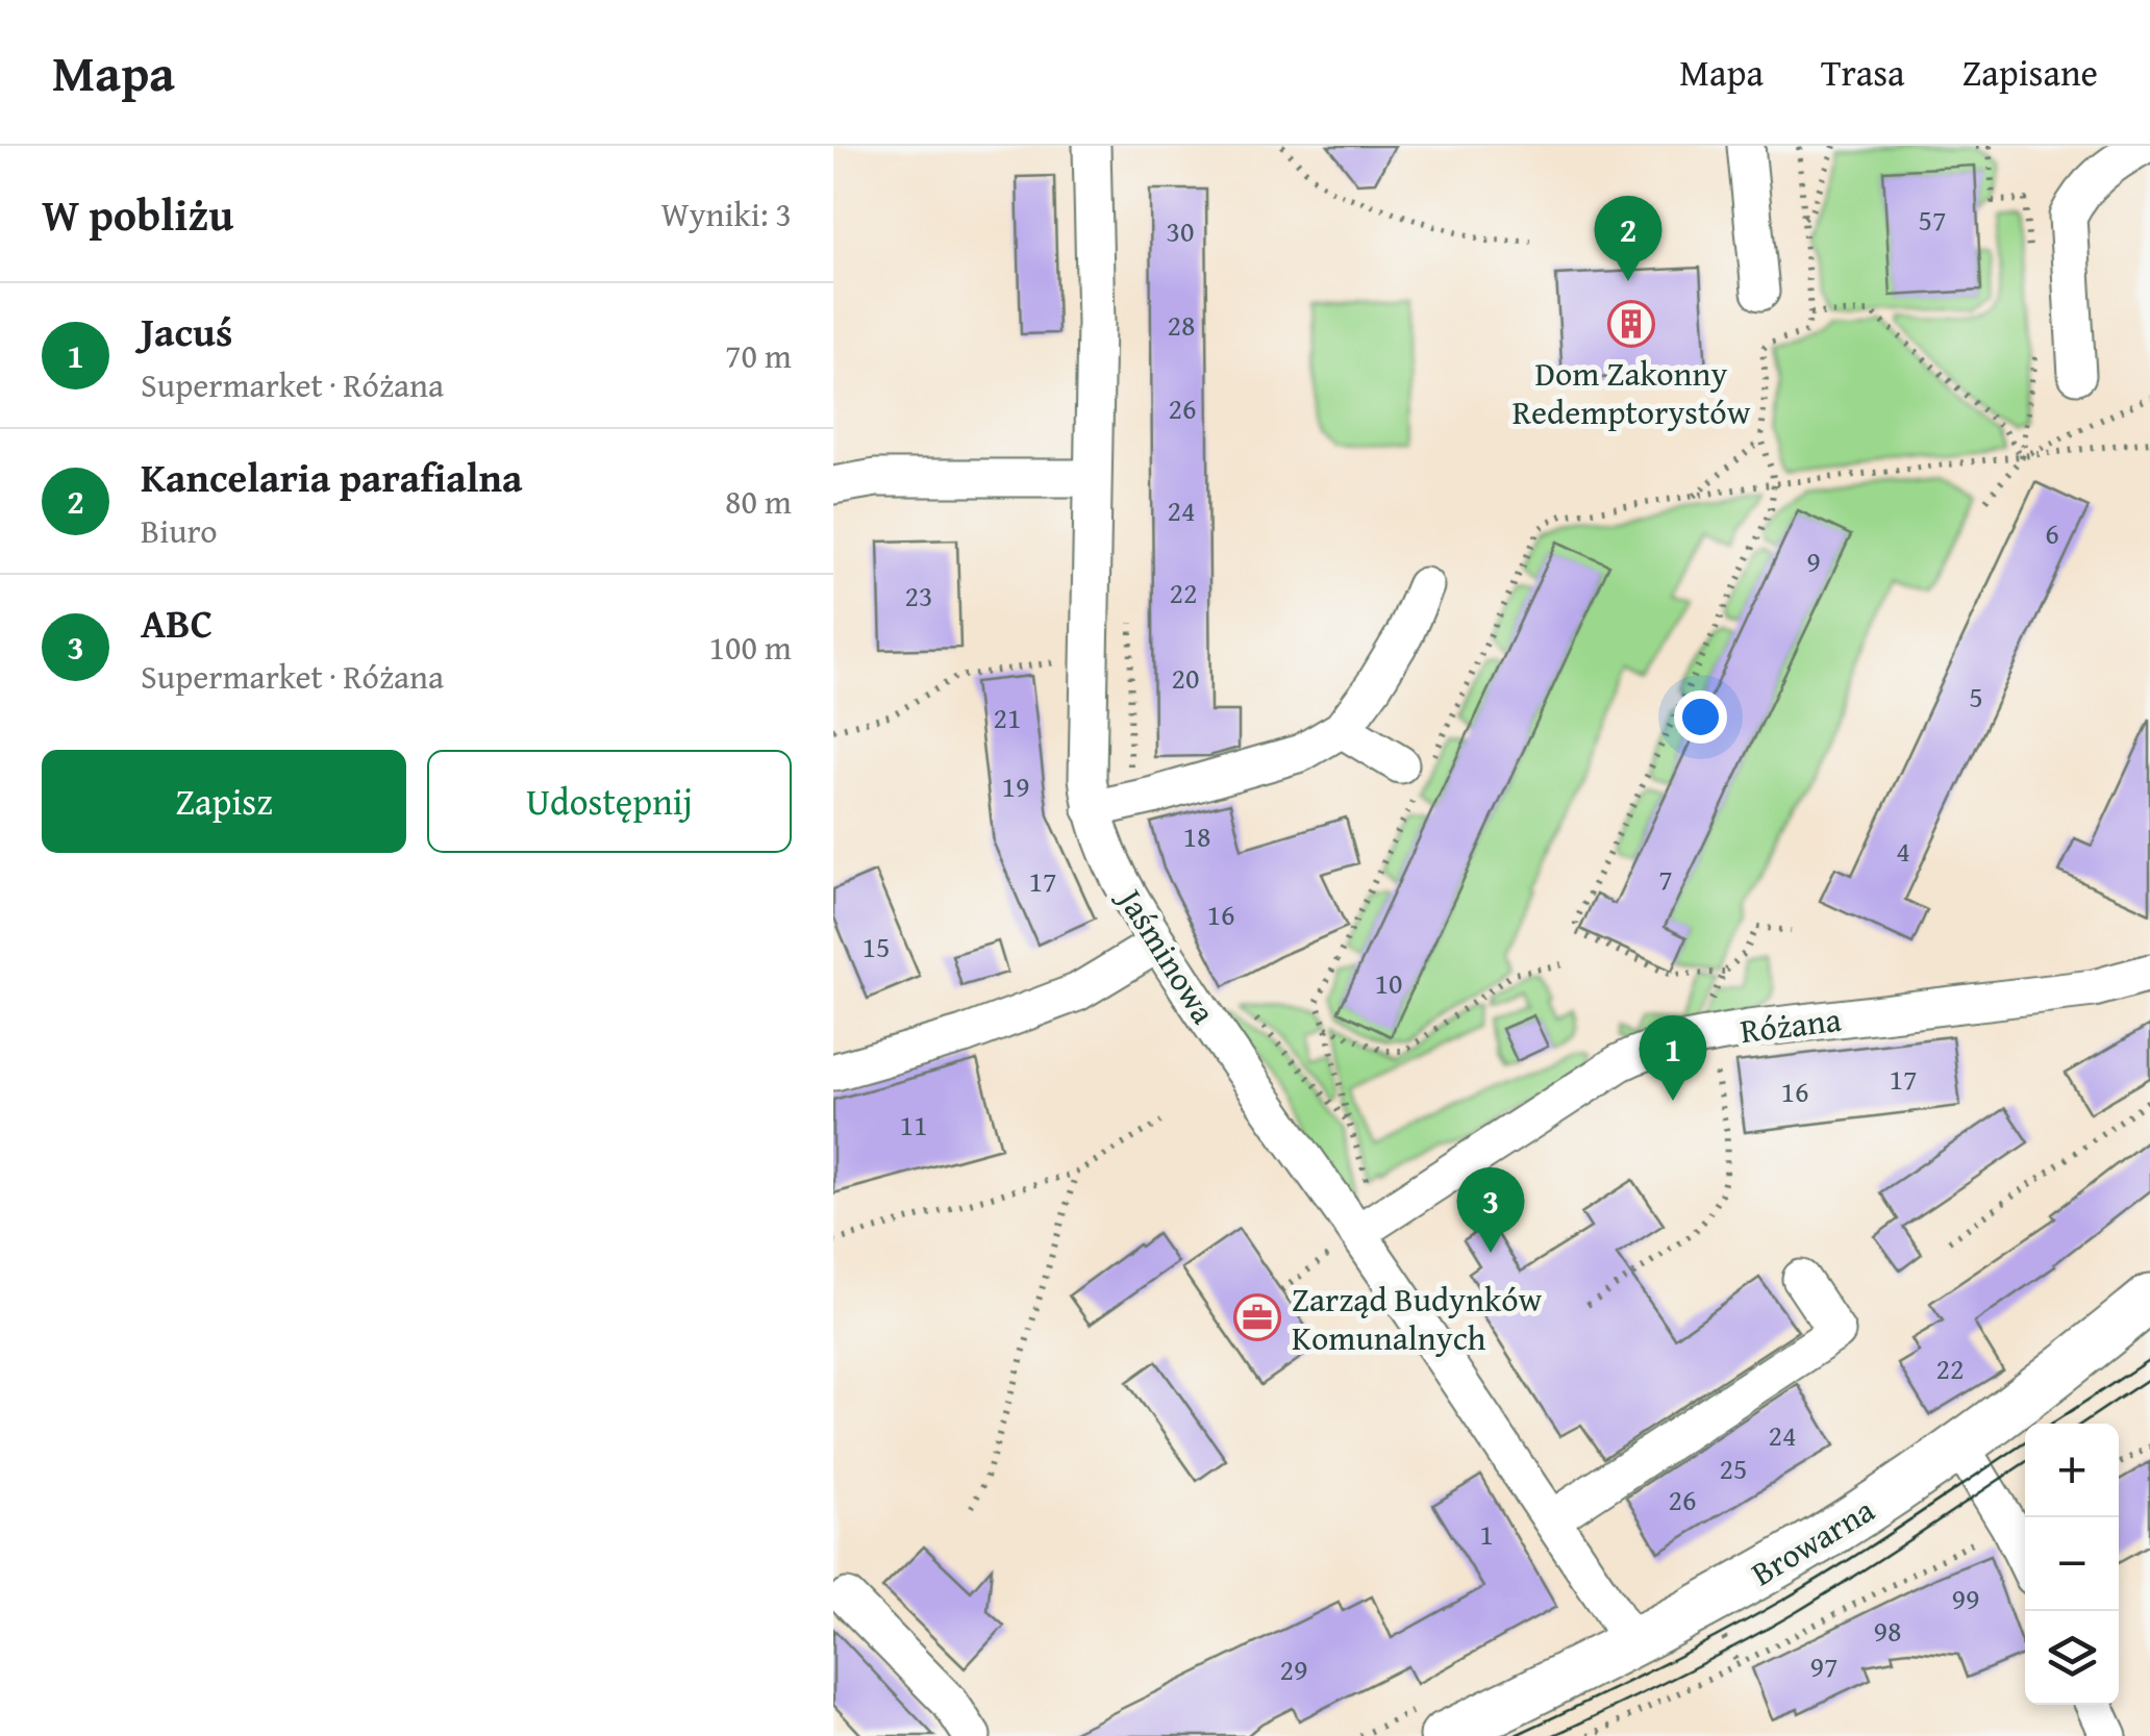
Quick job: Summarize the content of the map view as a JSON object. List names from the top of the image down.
{
  "streets": {
    "main road": ["Browarna"],
    "street": ["Jaśminowa", "Różana"]
  },
  "crossings": [
    ["Jaśminowa", "Różana"],
    ["Jaśminowa", "Browarna"]
  ],
  "places": {
    "building": ["Dom Zakonny Redemptorystów"],
    "office": ["Zarząd Budynków Komunalnych"]
  },
  "house_numbers": [
    "57",
    "30",
    "28",
    "26",
    "24",
    "6",
    "9",
    "22",
    "23",
    "20",
    "5",
    "21",
    "19",
    "18",
    "4",
    "7",
    "17",
    "16",
    "15",
    "10",
    "17",
    "16",
    "11",
    "22",
    "24",
    "25",
    "26",
    "1",
    "99",
    "98",
    "97",
    "29"
  ],
  "page": {
    "header": "Mapa",
    "nav": ["Mapa", "Trasa", "Zapisane"],
    "heading": ["W pobliżu", "Wyniki: 3"],
    "pins": ["2", "1", "3"],
    "list": [
      {
        "mark": "1",
        "name": "Jacuś",
        "note": "Supermarket · Różana",
        "value": "70 m"
      },
      {
        "mark": "2",
        "name": "Kancelaria parafialna",
        "note": "Biuro",
        "value": "80 m"
      },
      {
        "mark": "3",
        "name": "ABC",
        "note": "Supermarket · Różana",
        "value": "100 m"
      }
    ],
    "buttons": ["Zapisz", "Udostępnij"],
    "map_buttons": ["+", "−"]
  }
}
